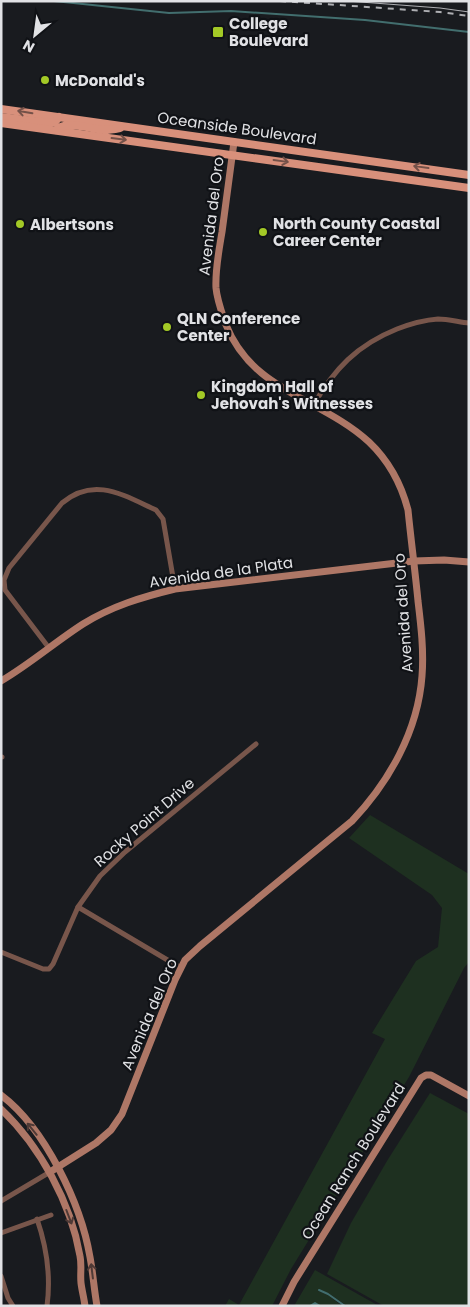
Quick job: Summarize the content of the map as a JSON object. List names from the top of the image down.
{
  "streets": {
    "main road": ["Oceanside Boulevard"],
    "street": [
      "Avenida del Oro",
      "Avenida de la Plata",
      "Rocky Point Drive",
      "Ocean Ranch Boulevard"
    ]
  },
  "crossings": [
    ["Oceanside Boulevard", "Avenida del Oro"],
    ["Avenida del Oro", "Avenida de la Plata"]
  ],
  "places": {
    "transit": ["College Boulevard"],
    "other": [
      "McDonald's",
      "Albertsons",
      "North County Coastal Career Center",
      "QLN Conference Center",
      "Kingdom Hall of Jehovah's Witnesses"
    ]
  },
  "north": "bottom left"
}
